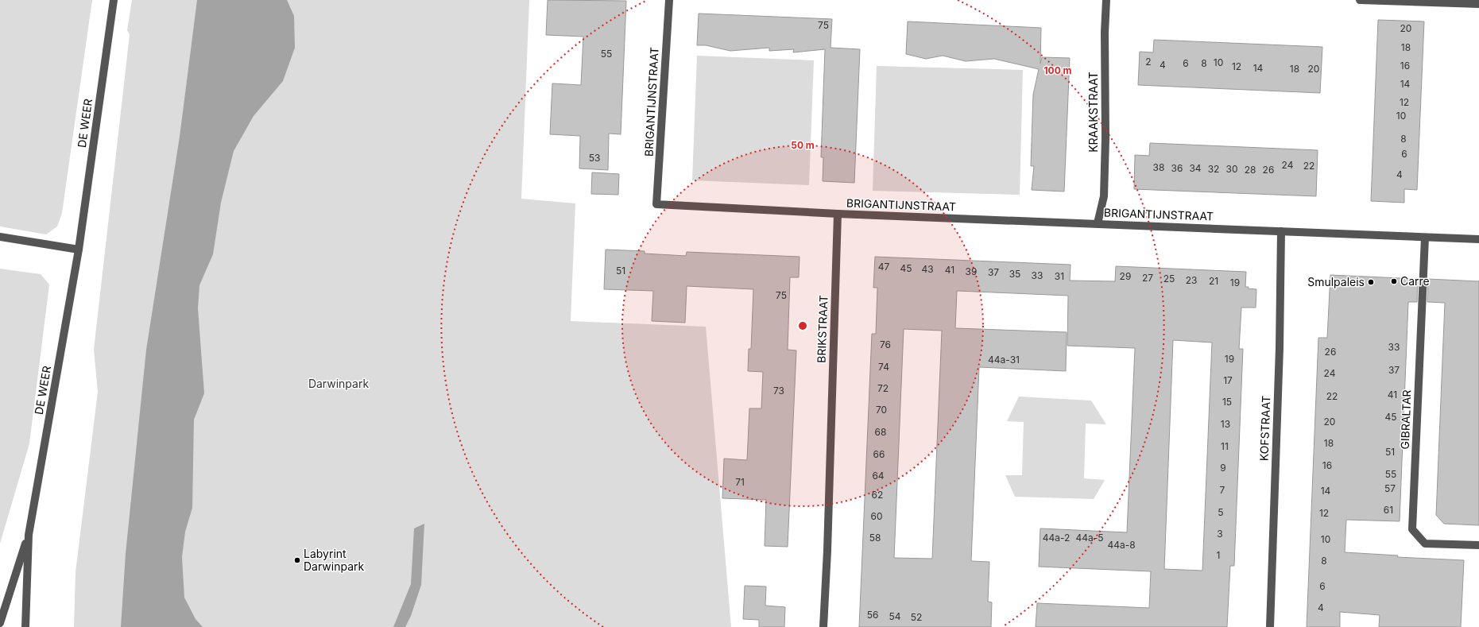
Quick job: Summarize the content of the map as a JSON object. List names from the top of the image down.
{
  "streets": {
    "street": [
      "BRIGANTIJNSTRAAT",
      "KRAAKSTRAAT",
      "DE WEER",
      "BRIKSTRAAT",
      "GIBRALTAR",
      "KOFSTRAAT"
    ]
  },
  "crossings": [
    ["BRIGANTIJNSTRAAT", "KRAAKSTRAAT"],
    ["BRIGANTIJNSTRAAT", "BRIKSTRAAT"],
    ["BRIGANTIJNSTRAAT", "GIBRALTAR"],
    ["BRIGANTIJNSTRAAT", "KOFSTRAAT"]
  ],
  "parks": ["Darwinpark"],
  "places": ["Carre", "Smulpaleis", "Labyrint Darwinpark"],
  "house_numbers": [
    "75",
    "20",
    "18",
    "55",
    "2",
    "10",
    "6",
    "8",
    "4",
    "16",
    "12",
    "14",
    "18",
    "20",
    "14",
    "12",
    "10",
    "8",
    "6",
    "53",
    "24",
    "22",
    "38",
    "36",
    "34",
    "32",
    "30",
    "28",
    "26",
    "4",
    "47",
    "45",
    "43",
    "41",
    "51",
    "39",
    "37",
    "35",
    "33",
    "31",
    "29",
    "27",
    "25",
    "23",
    "21",
    "19",
    "75",
    "76",
    "33",
    "26",
    "19",
    "44a-31",
    "74",
    "37",
    "24",
    "17",
    "72",
    "73",
    "41",
    "22",
    "15",
    "70",
    "45",
    "20",
    "13",
    "68",
    "18",
    "11",
    "51",
    "66",
    "16",
    "9",
    "55",
    "64",
    "71",
    "57",
    "7",
    "14",
    "62",
    "61",
    "5",
    "12",
    "60",
    "3",
    "58",
    "44a-2",
    "44a-5",
    "10",
    "44a-8",
    "1",
    "8",
    "6",
    "4",
    "56",
    "54",
    "52"
  ],
  "rings": ["100 m", "50 m"]
}
